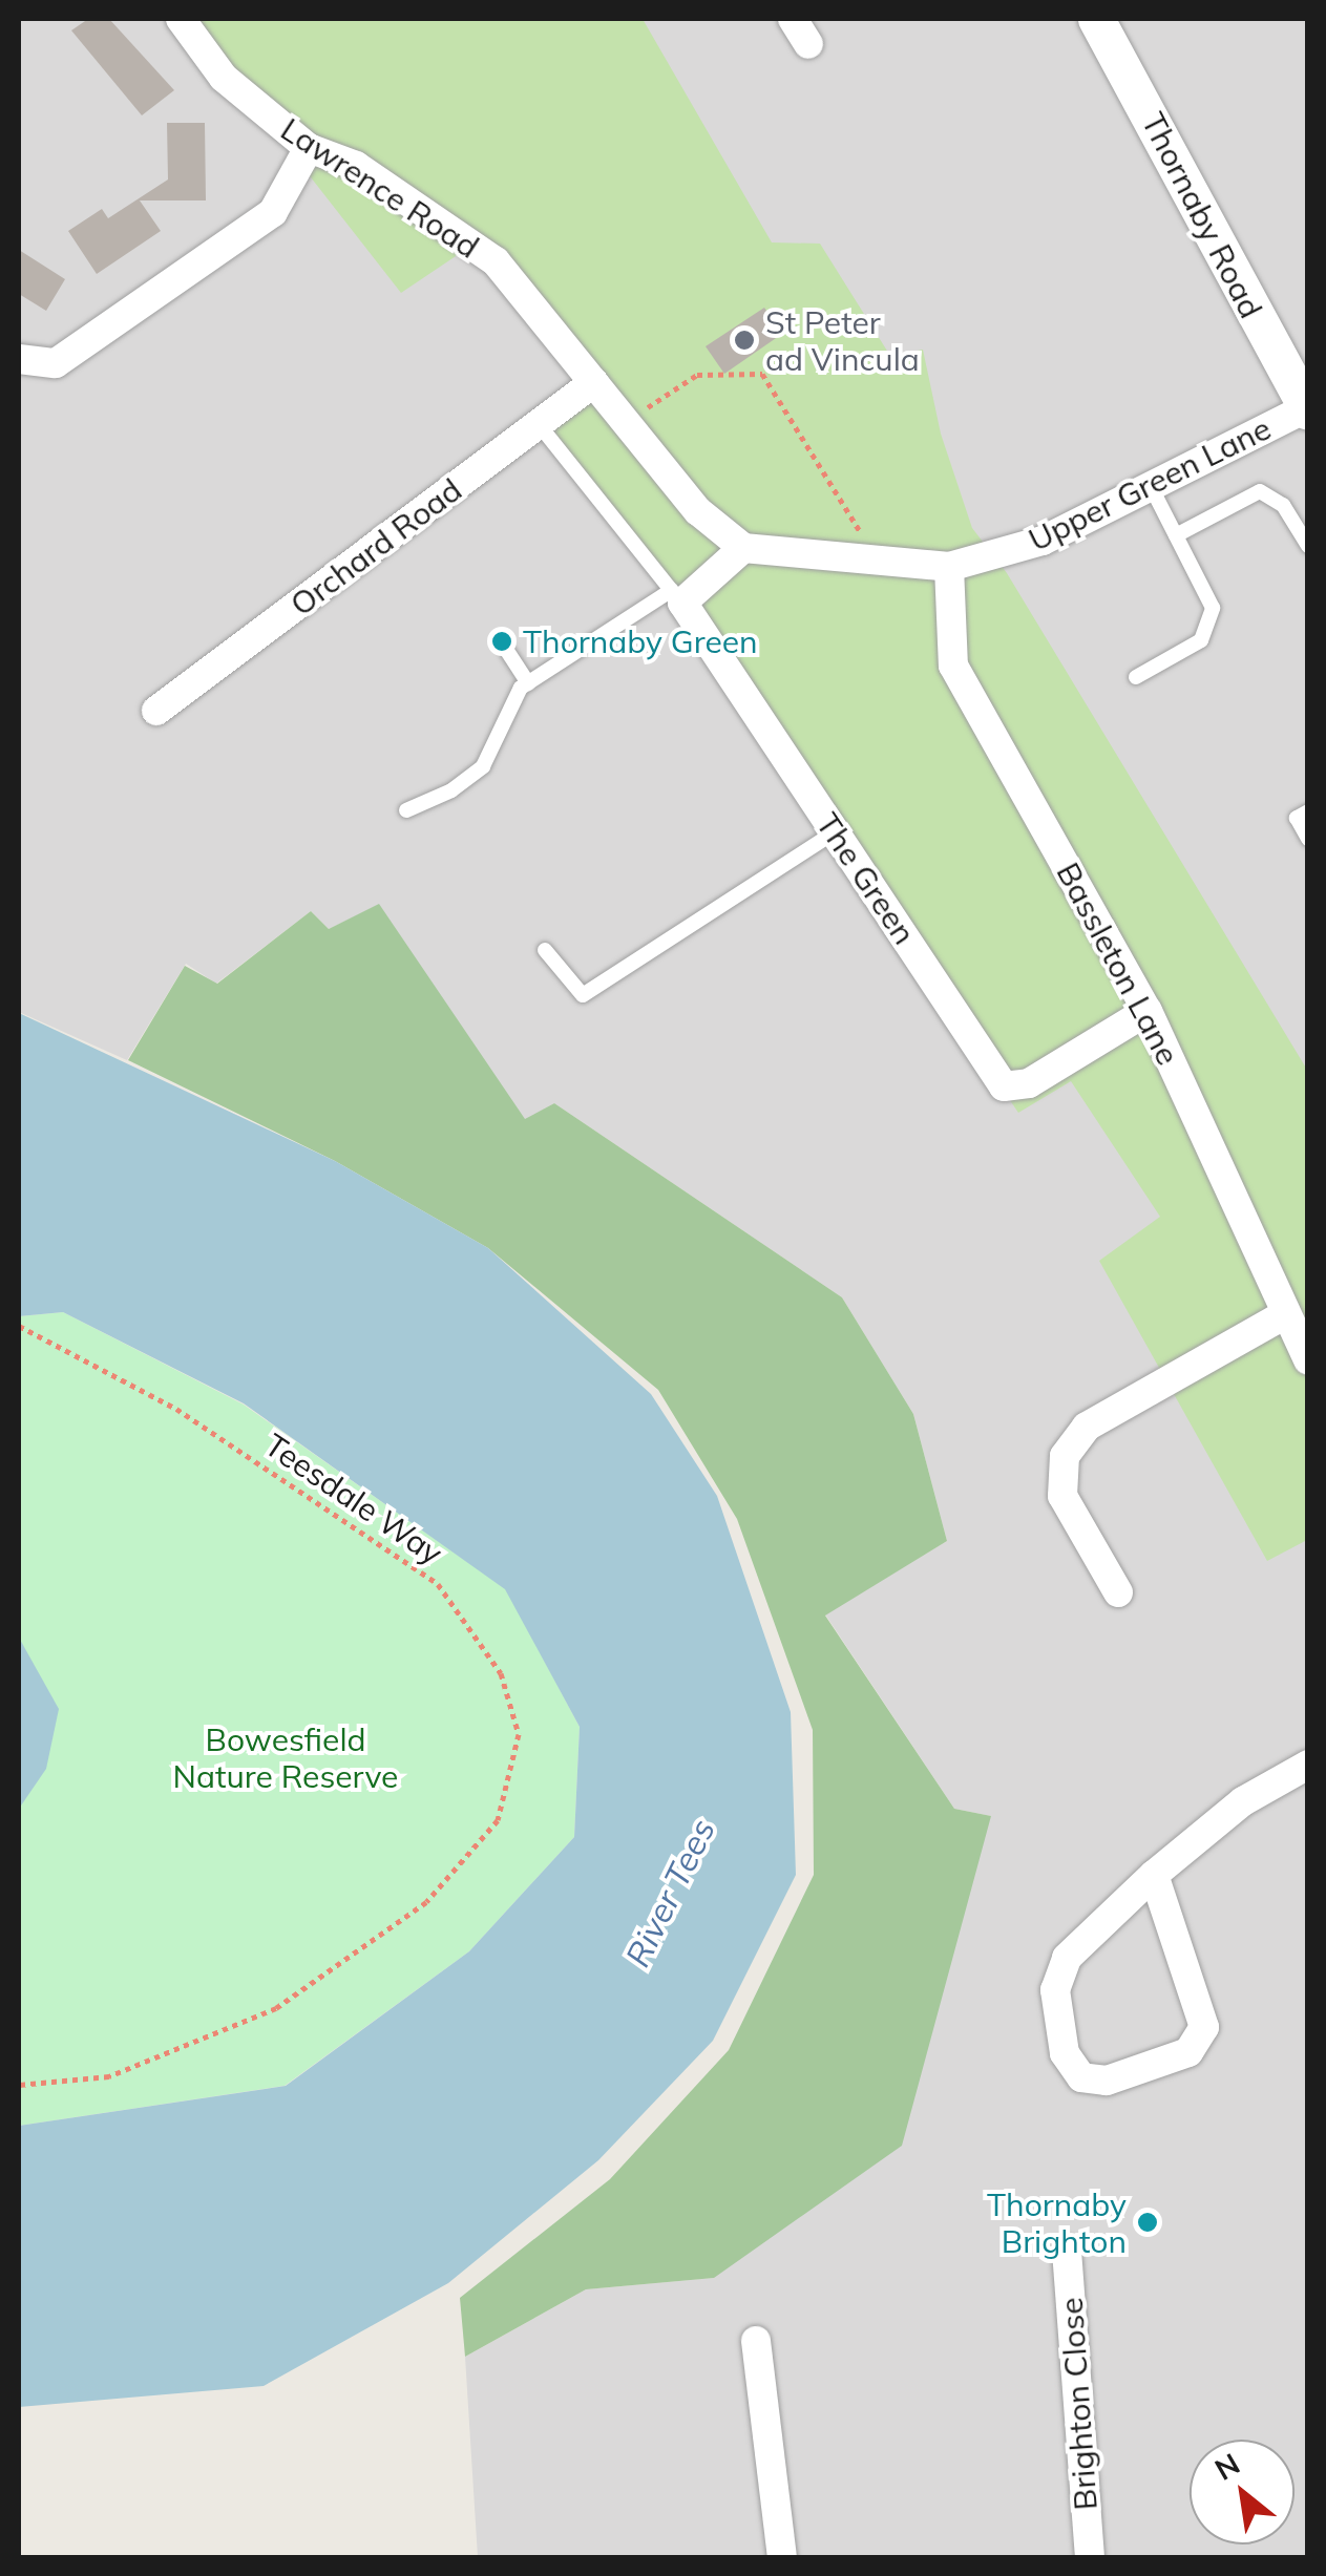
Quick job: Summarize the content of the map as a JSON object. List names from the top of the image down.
{
  "streets": {
    "street": [
      "Lawrence Road",
      "Thornaby Road",
      "Upper Green Lane",
      "Orchard Road",
      "The Green",
      "Bassleton Lane",
      "Brighton Close"
    ],
    "path": ["Teesdale Way"]
  },
  "crossings": [
    ["Lawrence Road", "Upper Green Lane"],
    ["Lawrence Road", "Orchard Road"],
    ["Thornaby Road", "Upper Green Lane"],
    ["Upper Green Lane", "Bassleton Lane"],
    ["The Green", "Bassleton Lane"]
  ],
  "water": ["River Tees"],
  "parks": ["Bowesfield Nature Reserve"],
  "places": ["St Peter ad Vincula", "Thornaby Green", "Thornaby Brighton"],
  "north": "top left"
}
